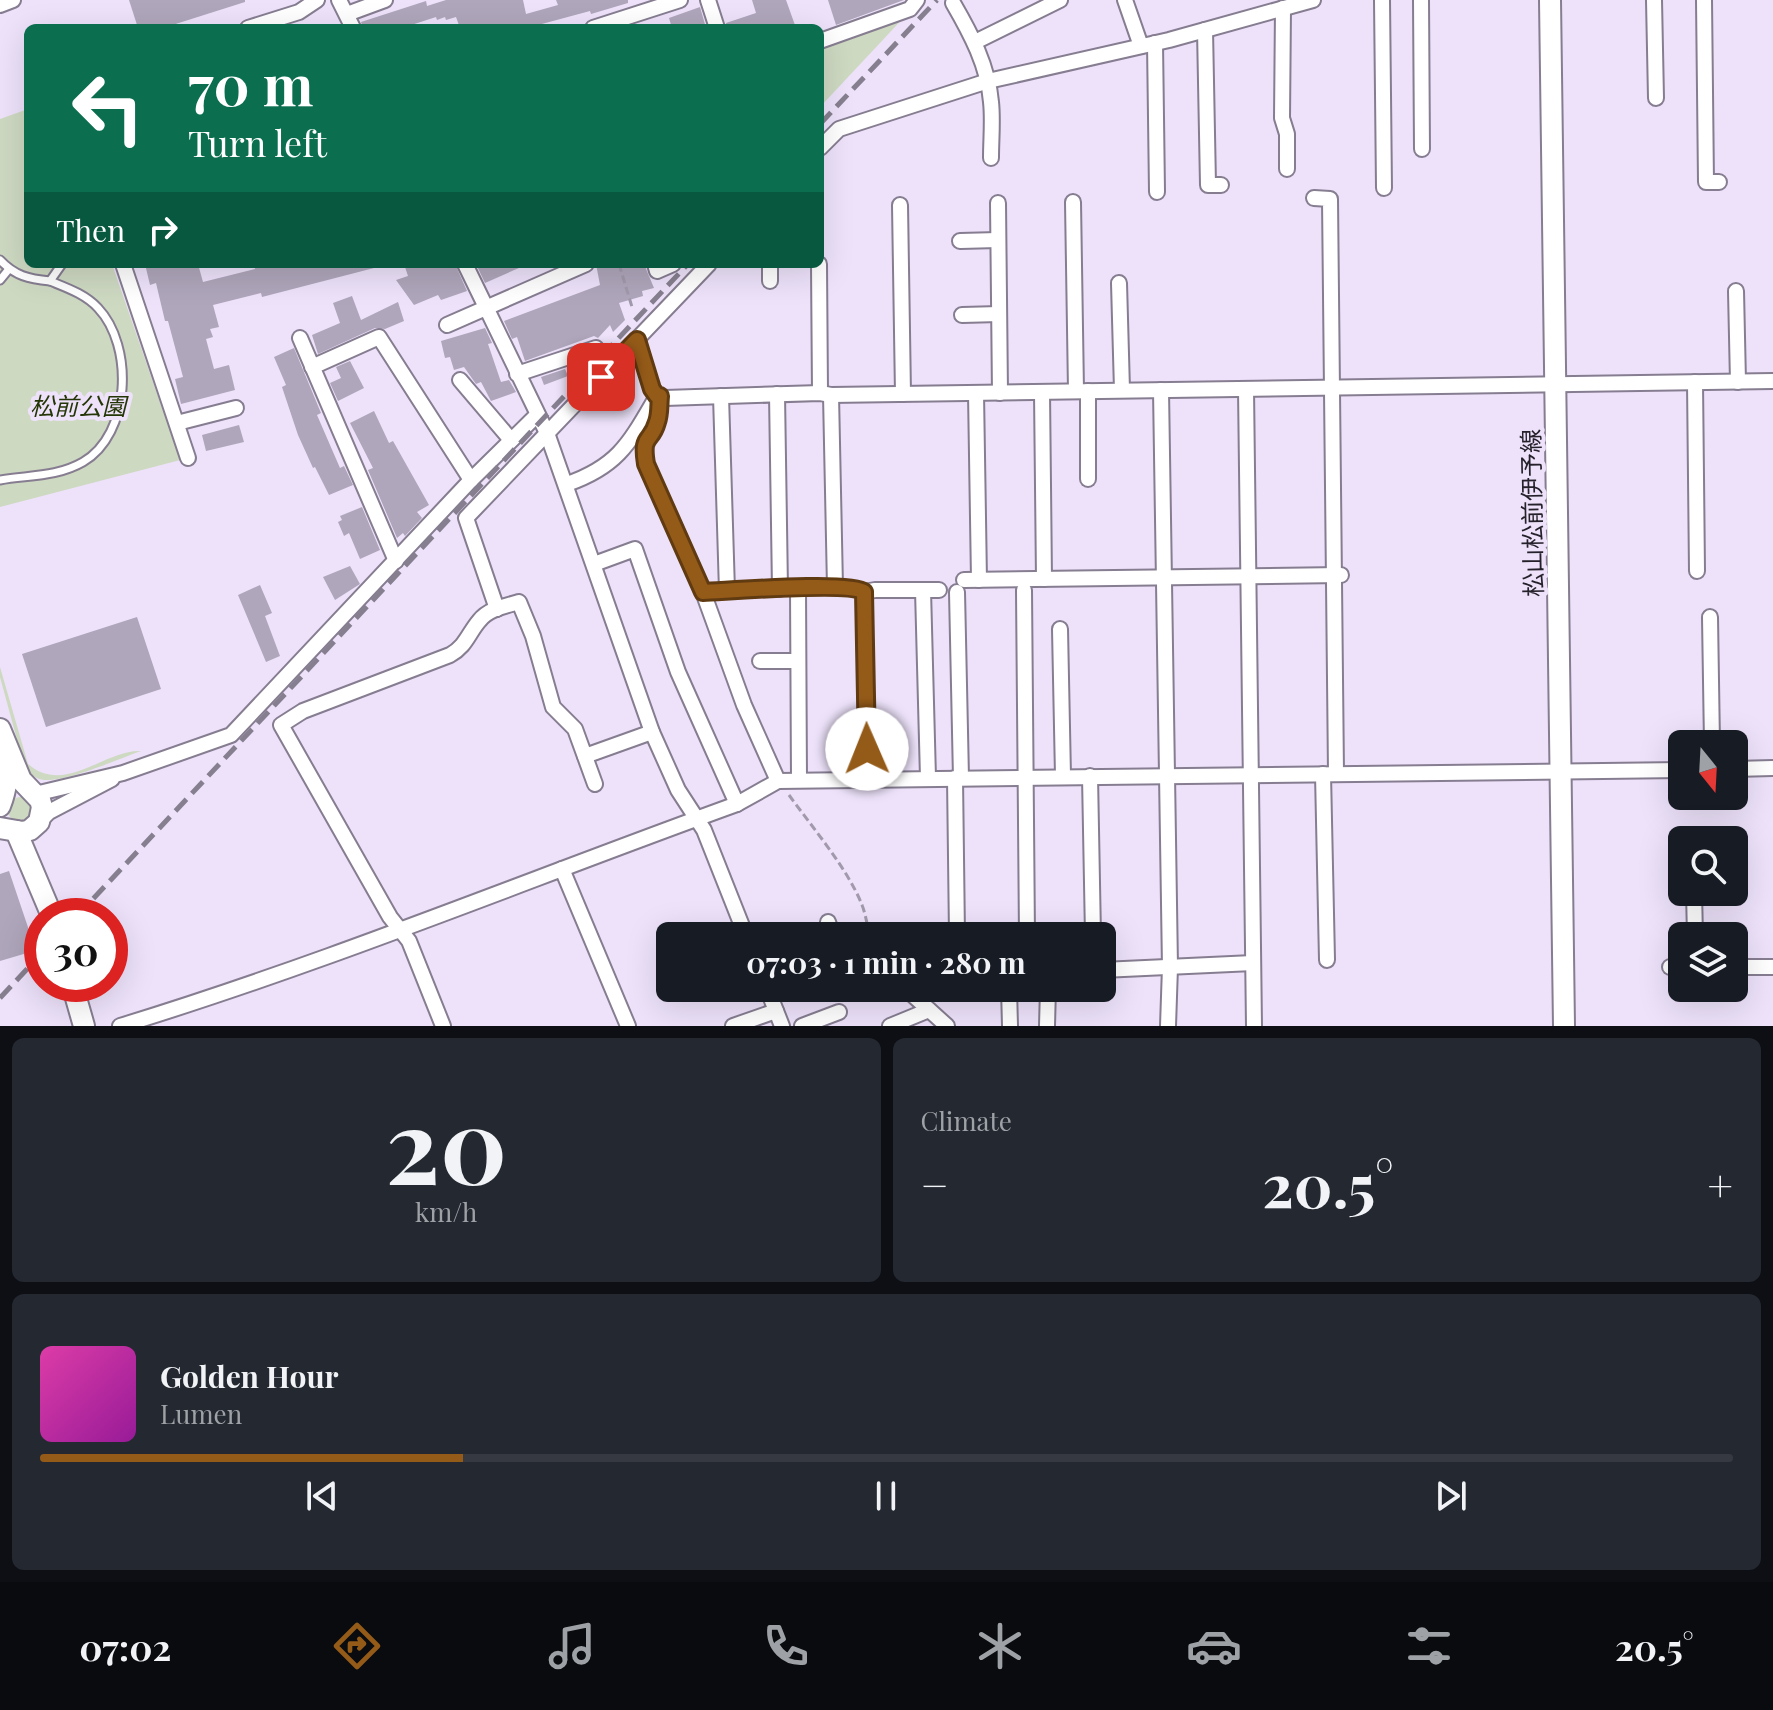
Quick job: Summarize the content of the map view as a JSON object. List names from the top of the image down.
{
  "streets": {
    "main road": ["松山松前伊予線"]
  },
  "parks": ["松前公園"],
  "north": "bottom",
  "page": {
    "turn": ["70 m", "Turn left"],
    "then": "Then",
    "limit": "30",
    "trip": "07:03 · 1 min · 280 m",
    "tile": [
      ["20", "km/h"],
      "Climate"
    ],
    "heat": ["−", "20.5°", "+"],
    "song": ["Golden Hour", "Lumen"],
    "tabs": ["07:02", "20.5°"]
  }
}
